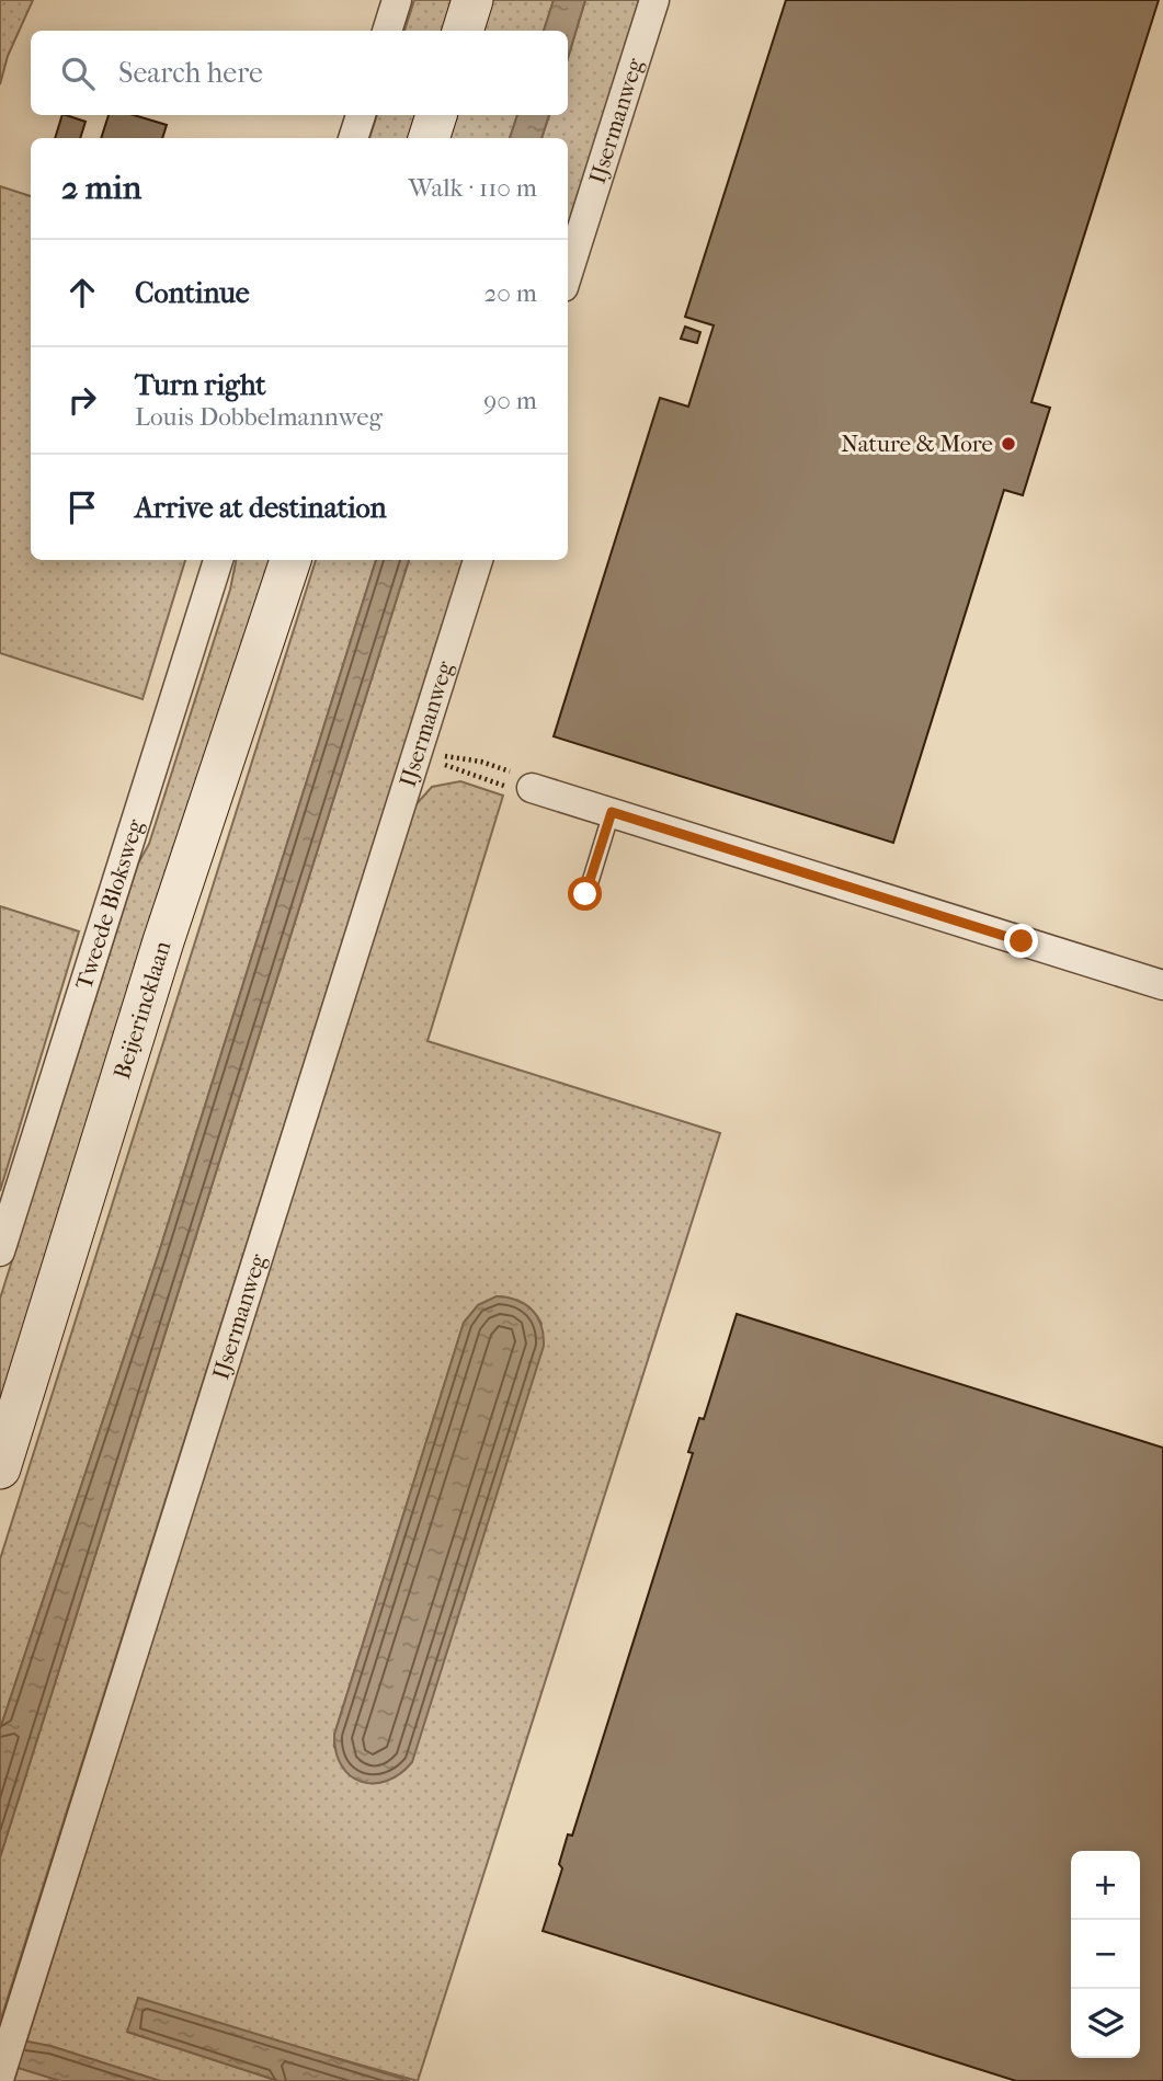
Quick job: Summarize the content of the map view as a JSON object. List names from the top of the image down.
{
  "streets": {
    "main road": ["Beijerincklaan"],
    "street": ["IJsermanweg", "Tweede Bloksweg"]
  },
  "places": ["Nature & More"],
  "page": {
    "search": "Search here",
    "heading": ["2 min", "Walk · 110 m"],
    "list": [
      ["Continue", "20 m"],
      ["Turn right", "Louis Dobbelmannweg", "90 m"],
      "Arrive at destination"
    ],
    "map_buttons": ["+", "−"]
  }
}
